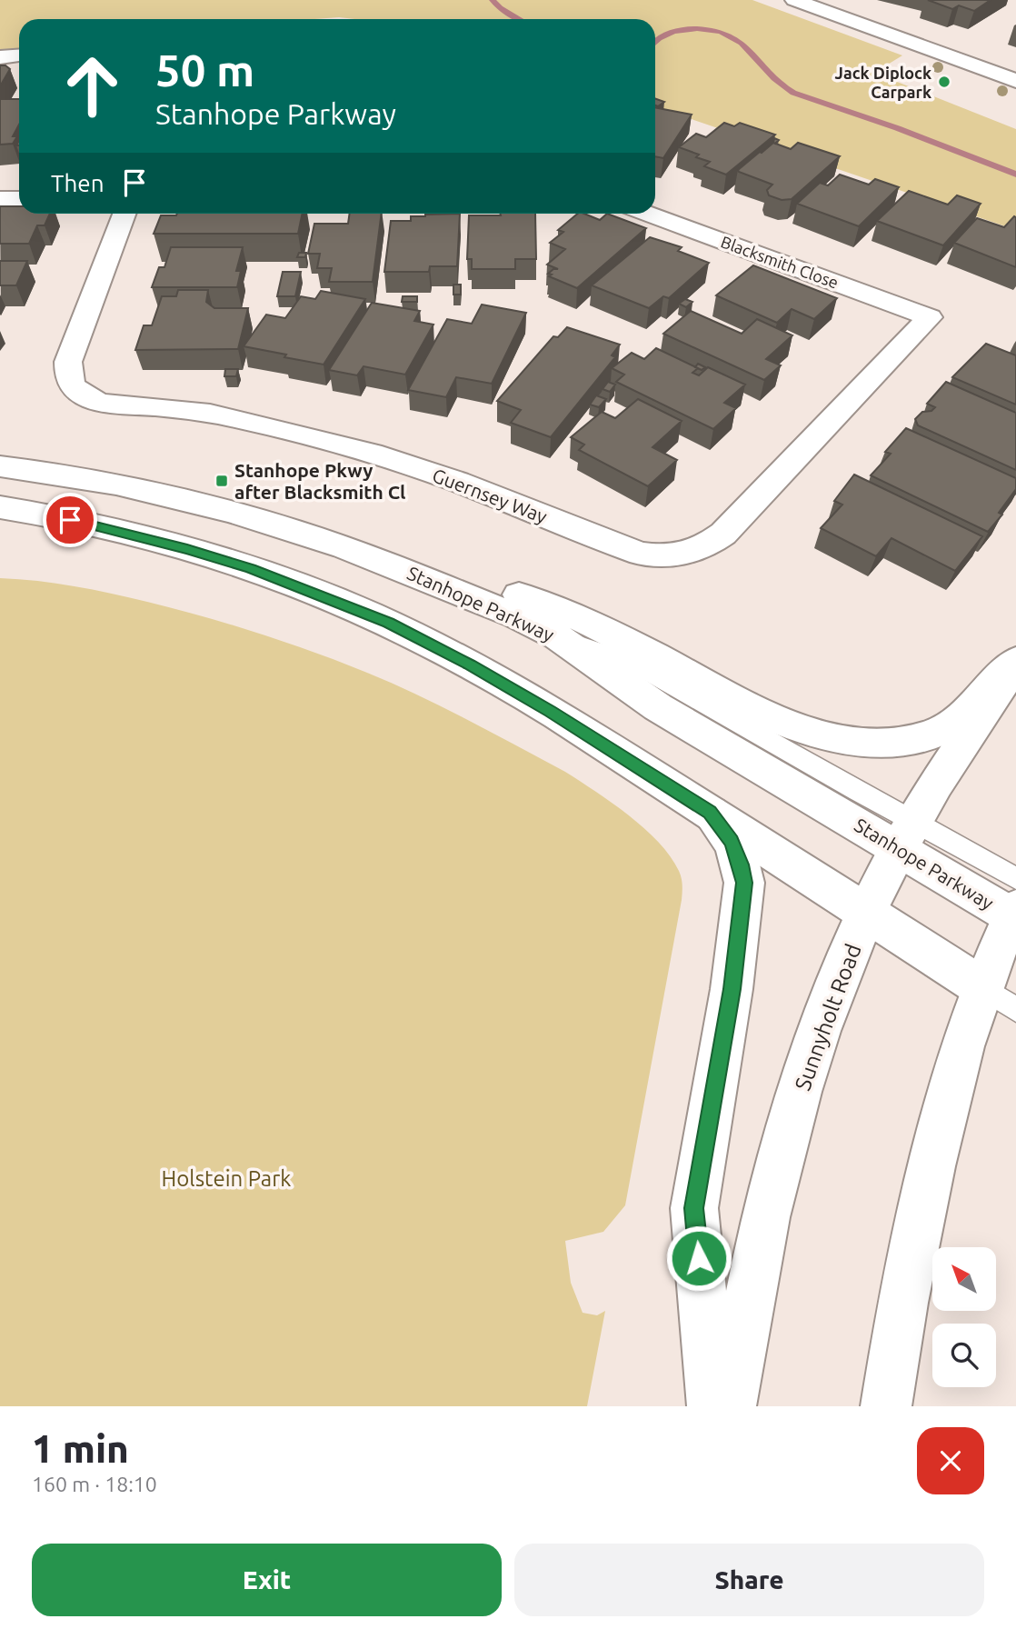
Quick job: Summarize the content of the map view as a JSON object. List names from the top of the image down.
{
  "streets": {
    "main road": [
      "Blacksmith Close",
      "Guernsey Way",
      "Stanhope Parkway",
      "Sunnyholt Road"
    ]
  },
  "crossings": [
    ["Blacksmith Close", "Guernsey Way"],
    ["Stanhope Parkway", "Sunnyholt Road"]
  ],
  "parks": ["Holstein Park"],
  "places": {
    "other": ["Jack Diplock Carpark"],
    "transit": ["Stanhope Pkwy after Blacksmith Cl"]
  },
  "north": "top left",
  "page": {
    "turn": ["50 m", "Stanhope Parkway"],
    "then": "Then",
    "heading": ["1 min", "160 m · 18:10"],
    "buttons": ["Exit", "Share"]
  }
}
